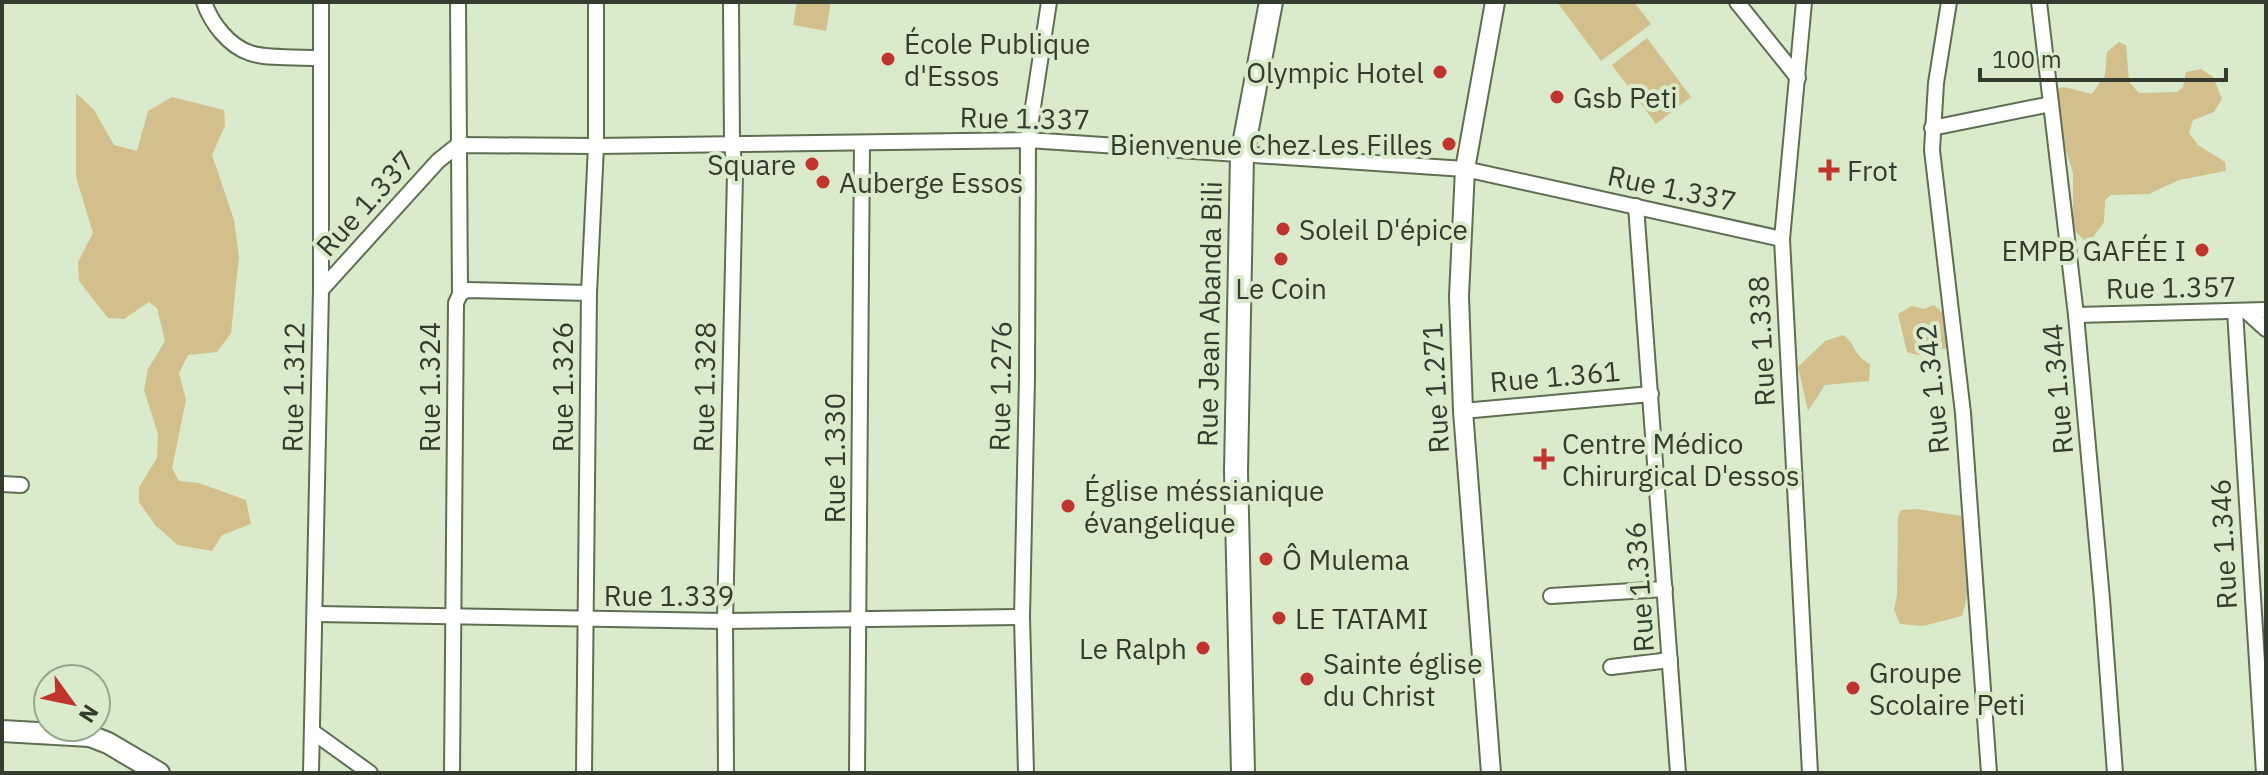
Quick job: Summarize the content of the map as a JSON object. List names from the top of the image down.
{
  "streets": {
    "main road": ["Rue Jean Abanda Bili"],
    "street": [
      "Rue 1.337",
      "Rue 1.357",
      "Rue 1.338",
      "Rue 1.361",
      "Rue 1.276",
      "Rue 1.312",
      "Rue 1.324",
      "Rue 1.326",
      "Rue 1.328",
      "Rue 1.271",
      "Rue 1.342",
      "Rue 1.344",
      "Rue 1.330",
      "Rue 1.346",
      "Rue 1.336",
      "Rue 1.339"
    ]
  },
  "crossings": [
    ["Rue 1.337", "Rue Jean Abanda Bili"],
    ["Rue 1.337", "Rue 1.338"],
    ["Rue 1.337", "Rue 1.276"],
    ["Rue 1.337", "Rue 1.312"],
    ["Rue 1.337", "Rue 1.324"],
    ["Rue 1.337", "Rue 1.326"],
    ["Rue 1.337", "Rue 1.328"],
    ["Rue 1.337", "Rue 1.271"],
    ["Rue 1.337", "Rue 1.330"],
    ["Rue 1.337", "Rue 1.336"],
    ["Rue 1.357", "Rue 1.344"],
    ["Rue 1.357", "Rue 1.346"],
    ["Rue 1.361", "Rue 1.271"],
    ["Rue 1.361", "Rue 1.336"],
    ["Rue 1.276", "Rue 1.339"],
    ["Rue 1.312", "Rue 1.339"],
    ["Rue 1.324", "Rue 1.339"],
    ["Rue 1.326", "Rue 1.339"],
    ["Rue 1.328", "Rue 1.339"],
    ["Rue 1.330", "Rue 1.339"]
  ],
  "places": {
    "other": [
      "École Publique d'Essos",
      "Olympic Hotel",
      "Gsb Peti",
      "Bienvenue Chez Les Filles",
      "Square",
      "Auberge Essos",
      "Soleil D'épice",
      "EMPB GAFÉE I",
      "Le Coin",
      "Église méssianique évangelique",
      "Ô Mulema",
      "LE TATAMI",
      "Le Ralph",
      "Sainte église du Christ",
      "Groupe Scolaire Peti"
    ],
    "health": ["Frot", "Centre Médico Chirurgical D'essos"]
  },
  "scale_bar": "100 m",
  "north": "bottom right"
}
